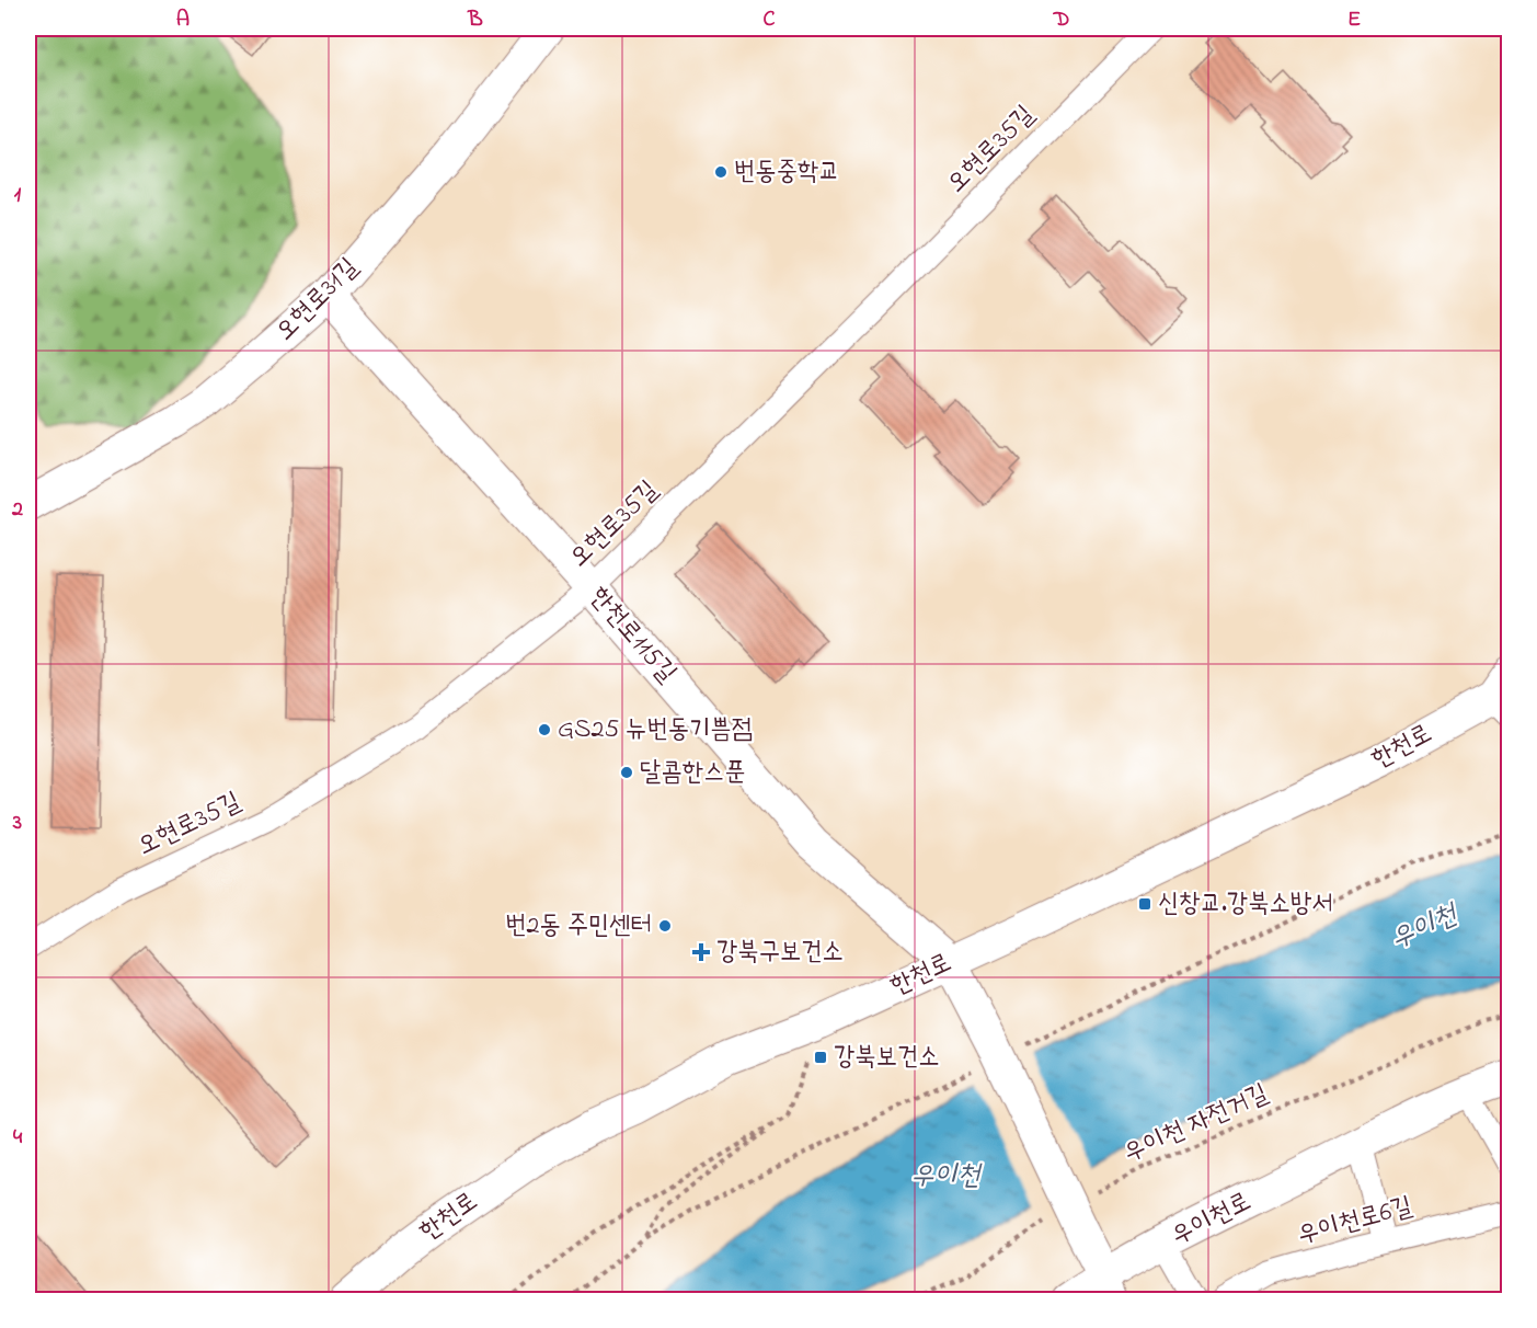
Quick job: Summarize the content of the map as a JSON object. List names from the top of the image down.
{
  "streets": {
    "street": [
      "오현로35길",
      "오현로31길",
      "한천로115길",
      "한천로",
      "우이천로",
      "우이천로6길"
    ],
    "path": ["우이천 자전거길"]
  },
  "crossings": [
    ["오현로35길", "한천로115길"],
    ["오현로31길", "한천로115길"],
    ["한천로115길", "한천로"]
  ],
  "water": ["우이천"],
  "places": {
    "other": [
      "번동중학교",
      "GS25 뉴번동기쁨점",
      "달콤한스푼",
      "번2동 주민센터"
    ],
    "transit": ["신창교.강북소방서", "강북보건소"],
    "health": ["강북구보건소"]
  },
  "grid": {
    "columns": [
      "A",
      "B",
      "C",
      "D",
      "E"
    ],
    "rows": [
      "1",
      "2",
      "3",
      "4"
    ]
  }
}
